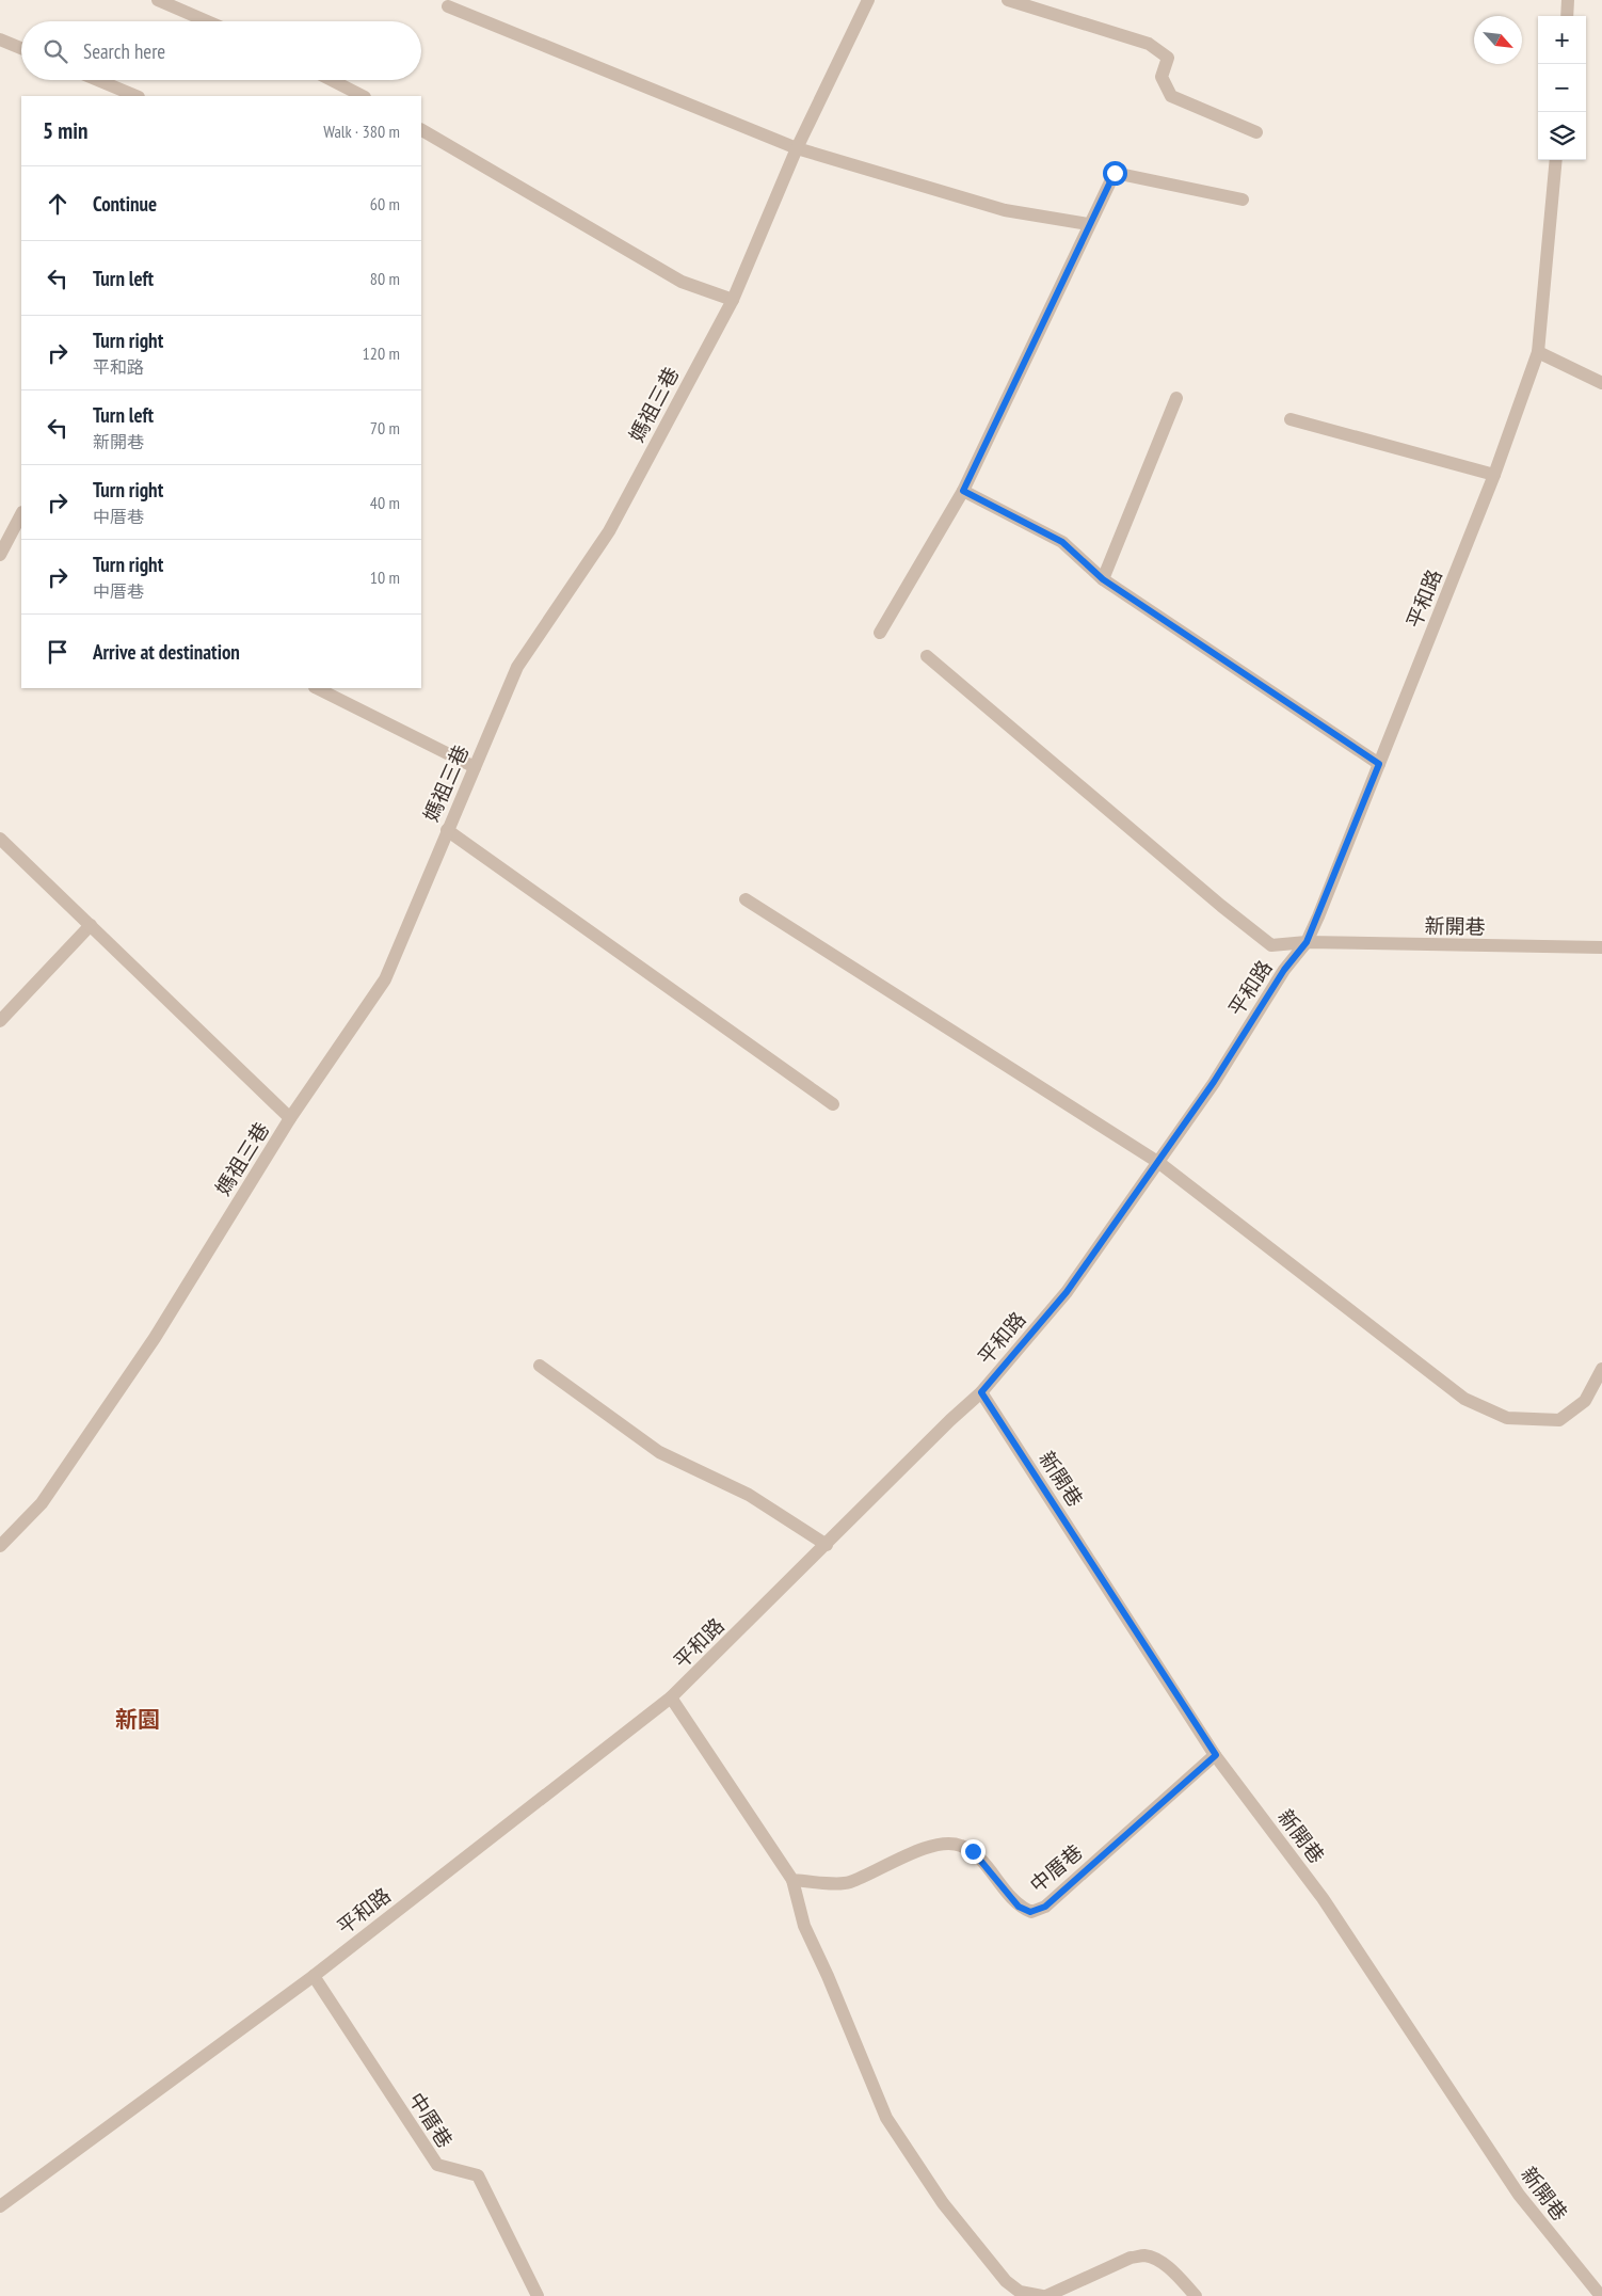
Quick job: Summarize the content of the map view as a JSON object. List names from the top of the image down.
{
  "streets": {
    "street": [
      "媽祖三巷",
      "平和路",
      "新開巷",
      "中厝巷"
    ]
  },
  "crossings": [
    ["平和路", "新開巷"],
    ["平和路", "中厝巷"],
    ["新開巷", "中厝巷"]
  ],
  "districts": ["新園"],
  "north": "bottom right",
  "page": {
    "map_buttons": ["+", "−"],
    "search": "Search here",
    "heading": ["5 min", "Walk · 380 m"],
    "list": [
      ["Continue", "60 m"],
      ["Turn left", "80 m"],
      ["Turn right", "平和路", "120 m"],
      ["Turn left", "新開巷", "70 m"],
      ["Turn right", "中厝巷", "40 m"],
      ["Turn right", "中厝巷", "10 m"],
      "Arrive at destination"
    ]
  }
}
